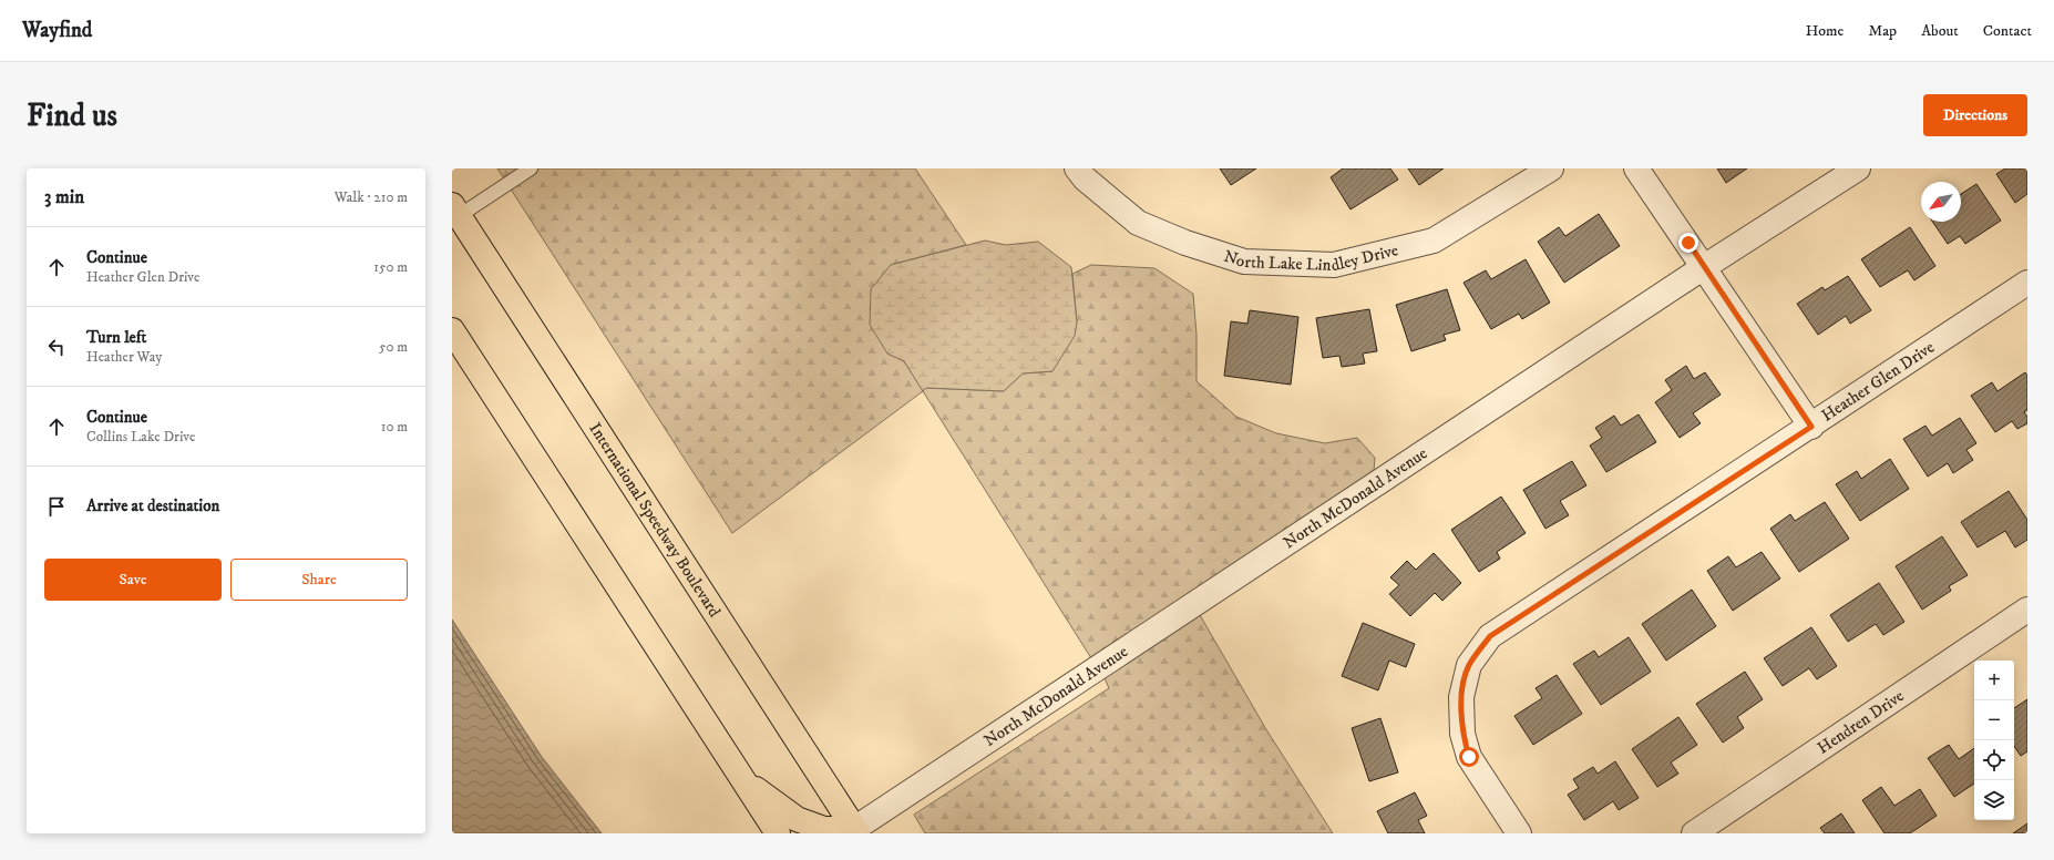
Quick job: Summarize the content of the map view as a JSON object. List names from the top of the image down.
{
  "streets": {
    "main road": ["International Speedway Boulevard"],
    "street": [
      "North Lake Lindley Drive",
      "Heather Glen Drive",
      "North McDonald Avenue",
      "Hendren Drive"
    ]
  },
  "crossings": [
    ["North McDonald Avenue", "International Speedway Boulevard"]
  ],
  "north": "bottom left",
  "page": {
    "header": "Wayfind",
    "nav": [
      "Home",
      "Map",
      "About",
      "Contact"
    ],
    "buttons": [
      "Directions",
      ["Save", "Share"]
    ],
    "title": "Find us",
    "heading": ["3 min", "Walk · 210 m"],
    "list": [
      ["Continue", "Heather Glen Drive", "150 m"],
      ["Turn left", "Heather Way", "50 m"],
      ["Continue", "Collins Lake Drive", "10 m"],
      "Arrive at destination"
    ],
    "map_buttons": ["+", "−"]
  }
}
